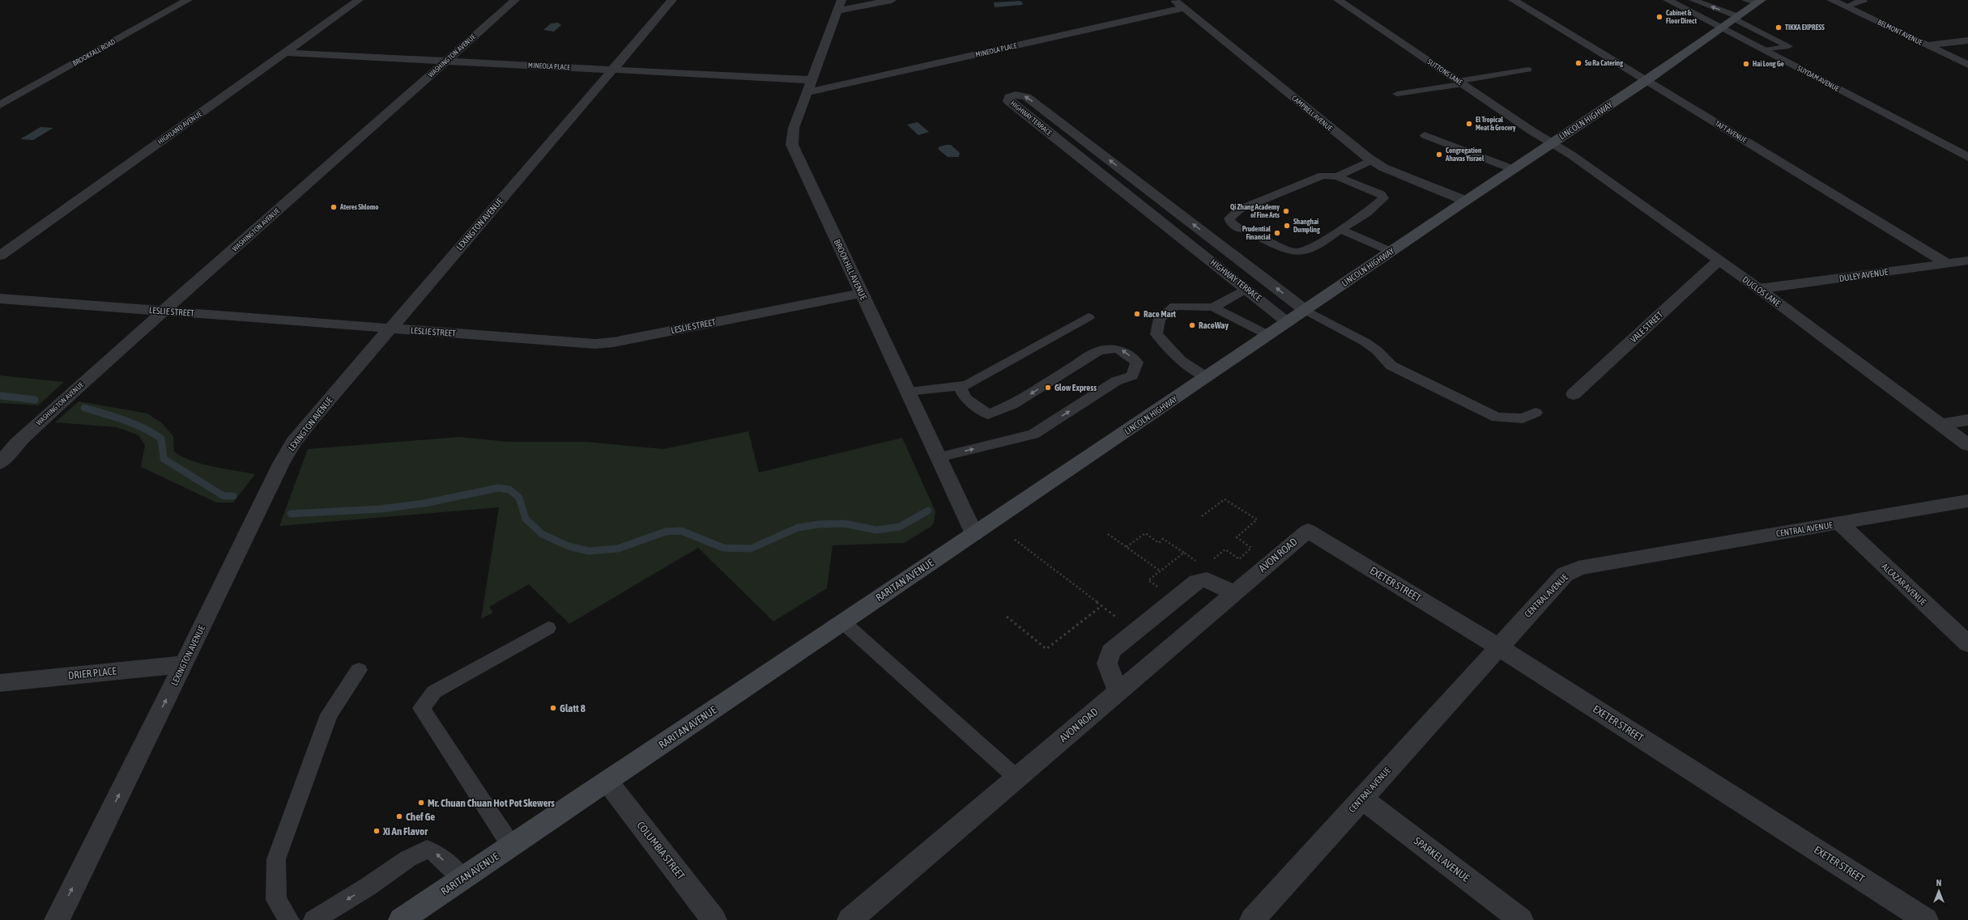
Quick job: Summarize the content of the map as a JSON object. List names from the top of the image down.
{
  "streets": {
    "main road": ["LINCOLN HIGHWAY", "RARITAN AVENUE"],
    "street": [
      "BELMONT AVENUE",
      "MINEOLA PLACE",
      "BROOKFALL ROAD",
      "WASHINGTON AVENUE",
      "SUTTONS LANE",
      "SUYDAM AVENUE",
      "CAMPBELL AVENUE",
      "HIGHWAY TERRACE",
      "HIGHLAND AVENUE",
      "TAFT AVENUE",
      "LEXINGTON AVENUE",
      "BROOKHILL AVENUE",
      "DULEY AVENUE",
      "DUCLOS LANE",
      "LESLIE STREET",
      "VALE STREET",
      "CENTRAL AVENUE",
      "AVON ROAD",
      "EXETER STREET",
      "ALCAZAR AVENUE",
      "DRIER PLACE",
      "COLUMBIA STREET",
      "SPARKEL AVENUE"
    ]
  },
  "crossings": [
    ["MINEOLA PLACE", "WASHINGTON AVENUE"],
    ["MINEOLA PLACE", "CAMPBELL AVENUE"],
    ["MINEOLA PLACE", "HIGHLAND AVENUE"],
    ["MINEOLA PLACE", "LEXINGTON AVENUE"],
    ["MINEOLA PLACE", "BROOKHILL AVENUE"],
    ["WASHINGTON AVENUE", "LESLIE STREET"],
    ["SUTTONS LANE", "LINCOLN HIGHWAY"],
    ["SUTTONS LANE", "DUCLOS LANE"],
    ["SUYDAM AVENUE", "LINCOLN HIGHWAY"],
    ["CAMPBELL AVENUE", "LINCOLN HIGHWAY"],
    ["HIGHWAY TERRACE", "LINCOLN HIGHWAY"],
    ["LINCOLN HIGHWAY", "TAFT AVENUE"],
    ["LINCOLN HIGHWAY", "BROOKHILL AVENUE"],
    ["LINCOLN HIGHWAY", "DUCLOS LANE"],
    ["LINCOLN HIGHWAY", "RARITAN AVENUE"],
    ["TAFT AVENUE", "DULEY AVENUE"],
    ["LEXINGTON AVENUE", "LESLIE STREET"],
    ["LEXINGTON AVENUE", "DRIER PLACE"],
    ["BROOKHILL AVENUE", "LESLIE STREET"],
    ["BROOKHILL AVENUE", "RARITAN AVENUE"],
    ["DULEY AVENUE", "DUCLOS LANE"],
    ["DUCLOS LANE", "VALE STREET"],
    ["CENTRAL AVENUE", "EXETER STREET"],
    ["CENTRAL AVENUE", "ALCAZAR AVENUE"],
    ["CENTRAL AVENUE", "SPARKEL AVENUE"],
    ["AVON ROAD", "EXETER STREET"],
    ["RARITAN AVENUE", "COLUMBIA STREET"]
  ],
  "places": [
    "Cabinet & Floor Direct",
    "TIKKA EXPRESS",
    "Su Ra Catering",
    "Hai Long Ge",
    "El Tropical Meat & Grocery",
    "Congregation Ahavas Yisrael",
    "Ateres Shlomo",
    "Qi Zhang Academy of Fine Arts",
    "Shanghai Dumpling",
    "Prudential Financial",
    "Race Mart",
    "RaceWay",
    "Glow Express",
    "Glatt 8",
    "Mr. Chuan Chuan Hot Pot Skewers",
    "Chef Ge",
    "Xi An Flavor"
  ],
  "north": "top"
}
